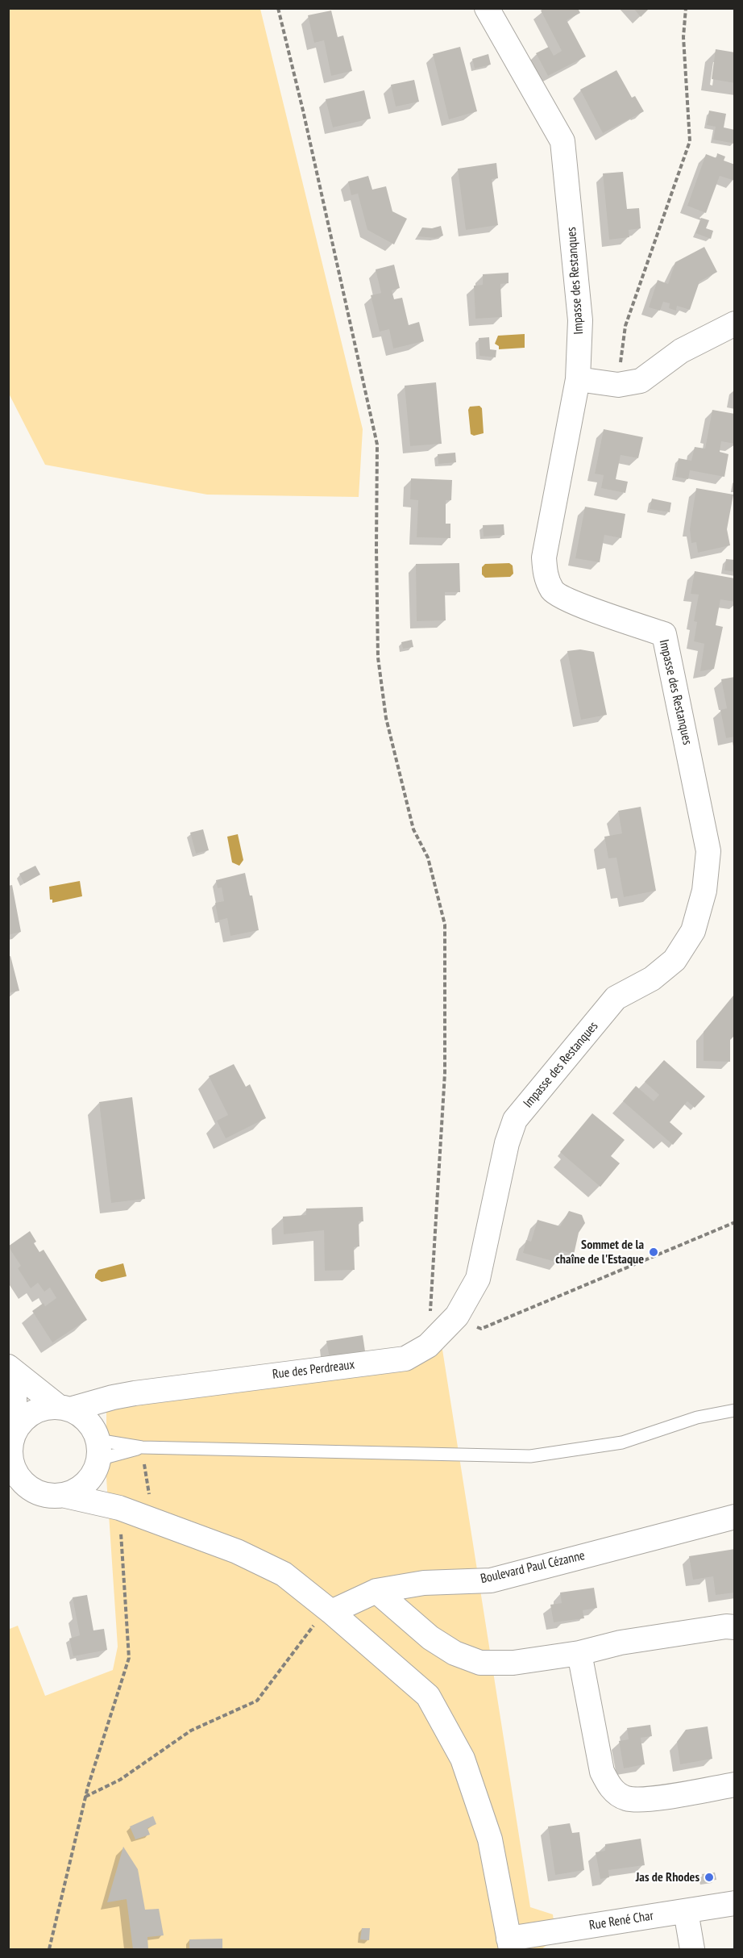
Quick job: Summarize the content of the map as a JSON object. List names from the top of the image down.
{
  "streets": {
    "street": [
      "Impasse des Restanques",
      "Rue des Perdreaux",
      "Boulevard Paul Cézanne",
      "Rue René Char"
    ]
  },
  "crossings": [
    ["Impasse des Restanques", "Rue des Perdreaux"]
  ],
  "places": ["Sommet de la chaîne de l'Estaque", "Jas de Rhodes"]
}
